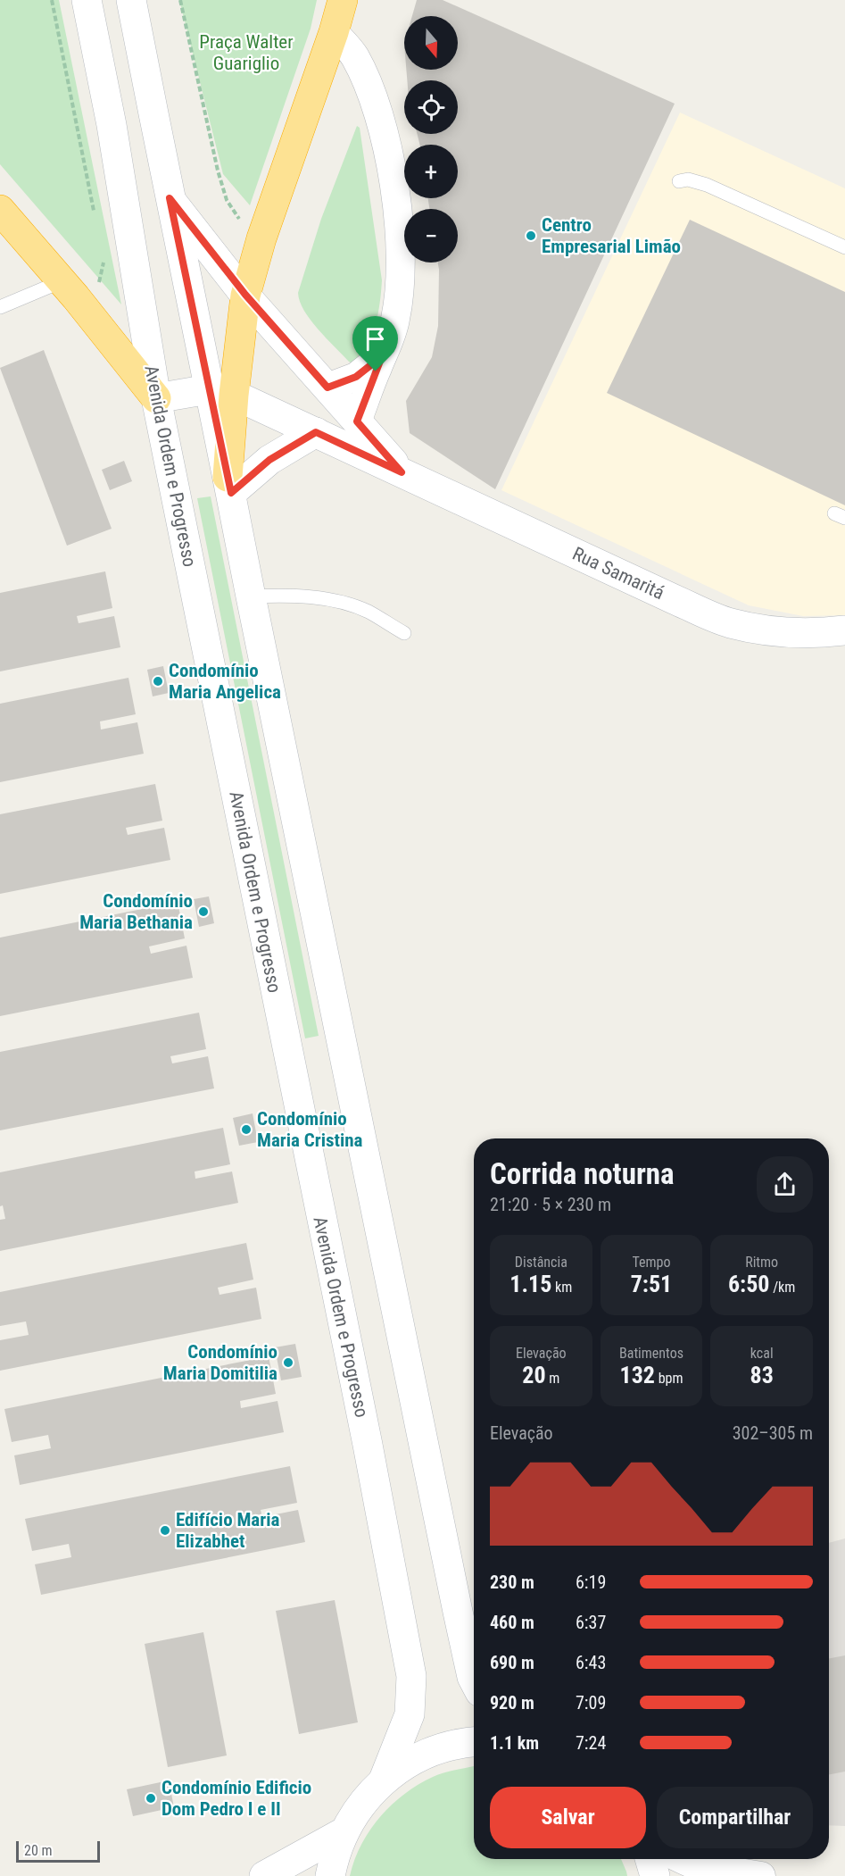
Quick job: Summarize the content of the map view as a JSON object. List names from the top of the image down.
{
  "streets": {
    "main road": ["Avenida Ordem e Progresso", "Rua Samaritá"]
  },
  "parks": ["Praça Walter Guariglio"],
  "places": [
    "Centro Empresarial Limão",
    "Condomínio Maria Angelica",
    "Condomínio Maria Bethania",
    "Condomínio Maria Cristina",
    "Condomínio Maria Domitilia",
    "Edifício Maria Elizabhet",
    "Condomínio Edificio Dom Pedro I e II"
  ],
  "scale_bar": "20 m",
  "north": "bottom",
  "page": {
    "map_buttons": ["+", "−"],
    "heading": ["Corrida noturna", "21:20 · 5 × 230 m"],
    "stats": [
      ["Distância", "1.15 km"],
      ["Tempo", "7:51"],
      ["Ritmo", "6:50 /km"],
      ["Elevação", "20 m"],
      ["Batimentos", "132 bpm"],
      ["kcal", "83"]
    ],
    "chart": ["Elevação", "302–305 m"],
    "list": [
      {
        "name": "230 m",
        "note": "6:19"
      },
      {
        "name": "460 m",
        "note": "6:37"
      },
      {
        "name": "690 m",
        "note": "6:43"
      },
      {
        "name": "920 m",
        "note": "7:09"
      },
      {
        "name": "1.1 km",
        "note": "7:24"
      }
    ],
    "buttons": ["Salvar", "Compartilhar"],
    "scale": "20 m"
  }
}
